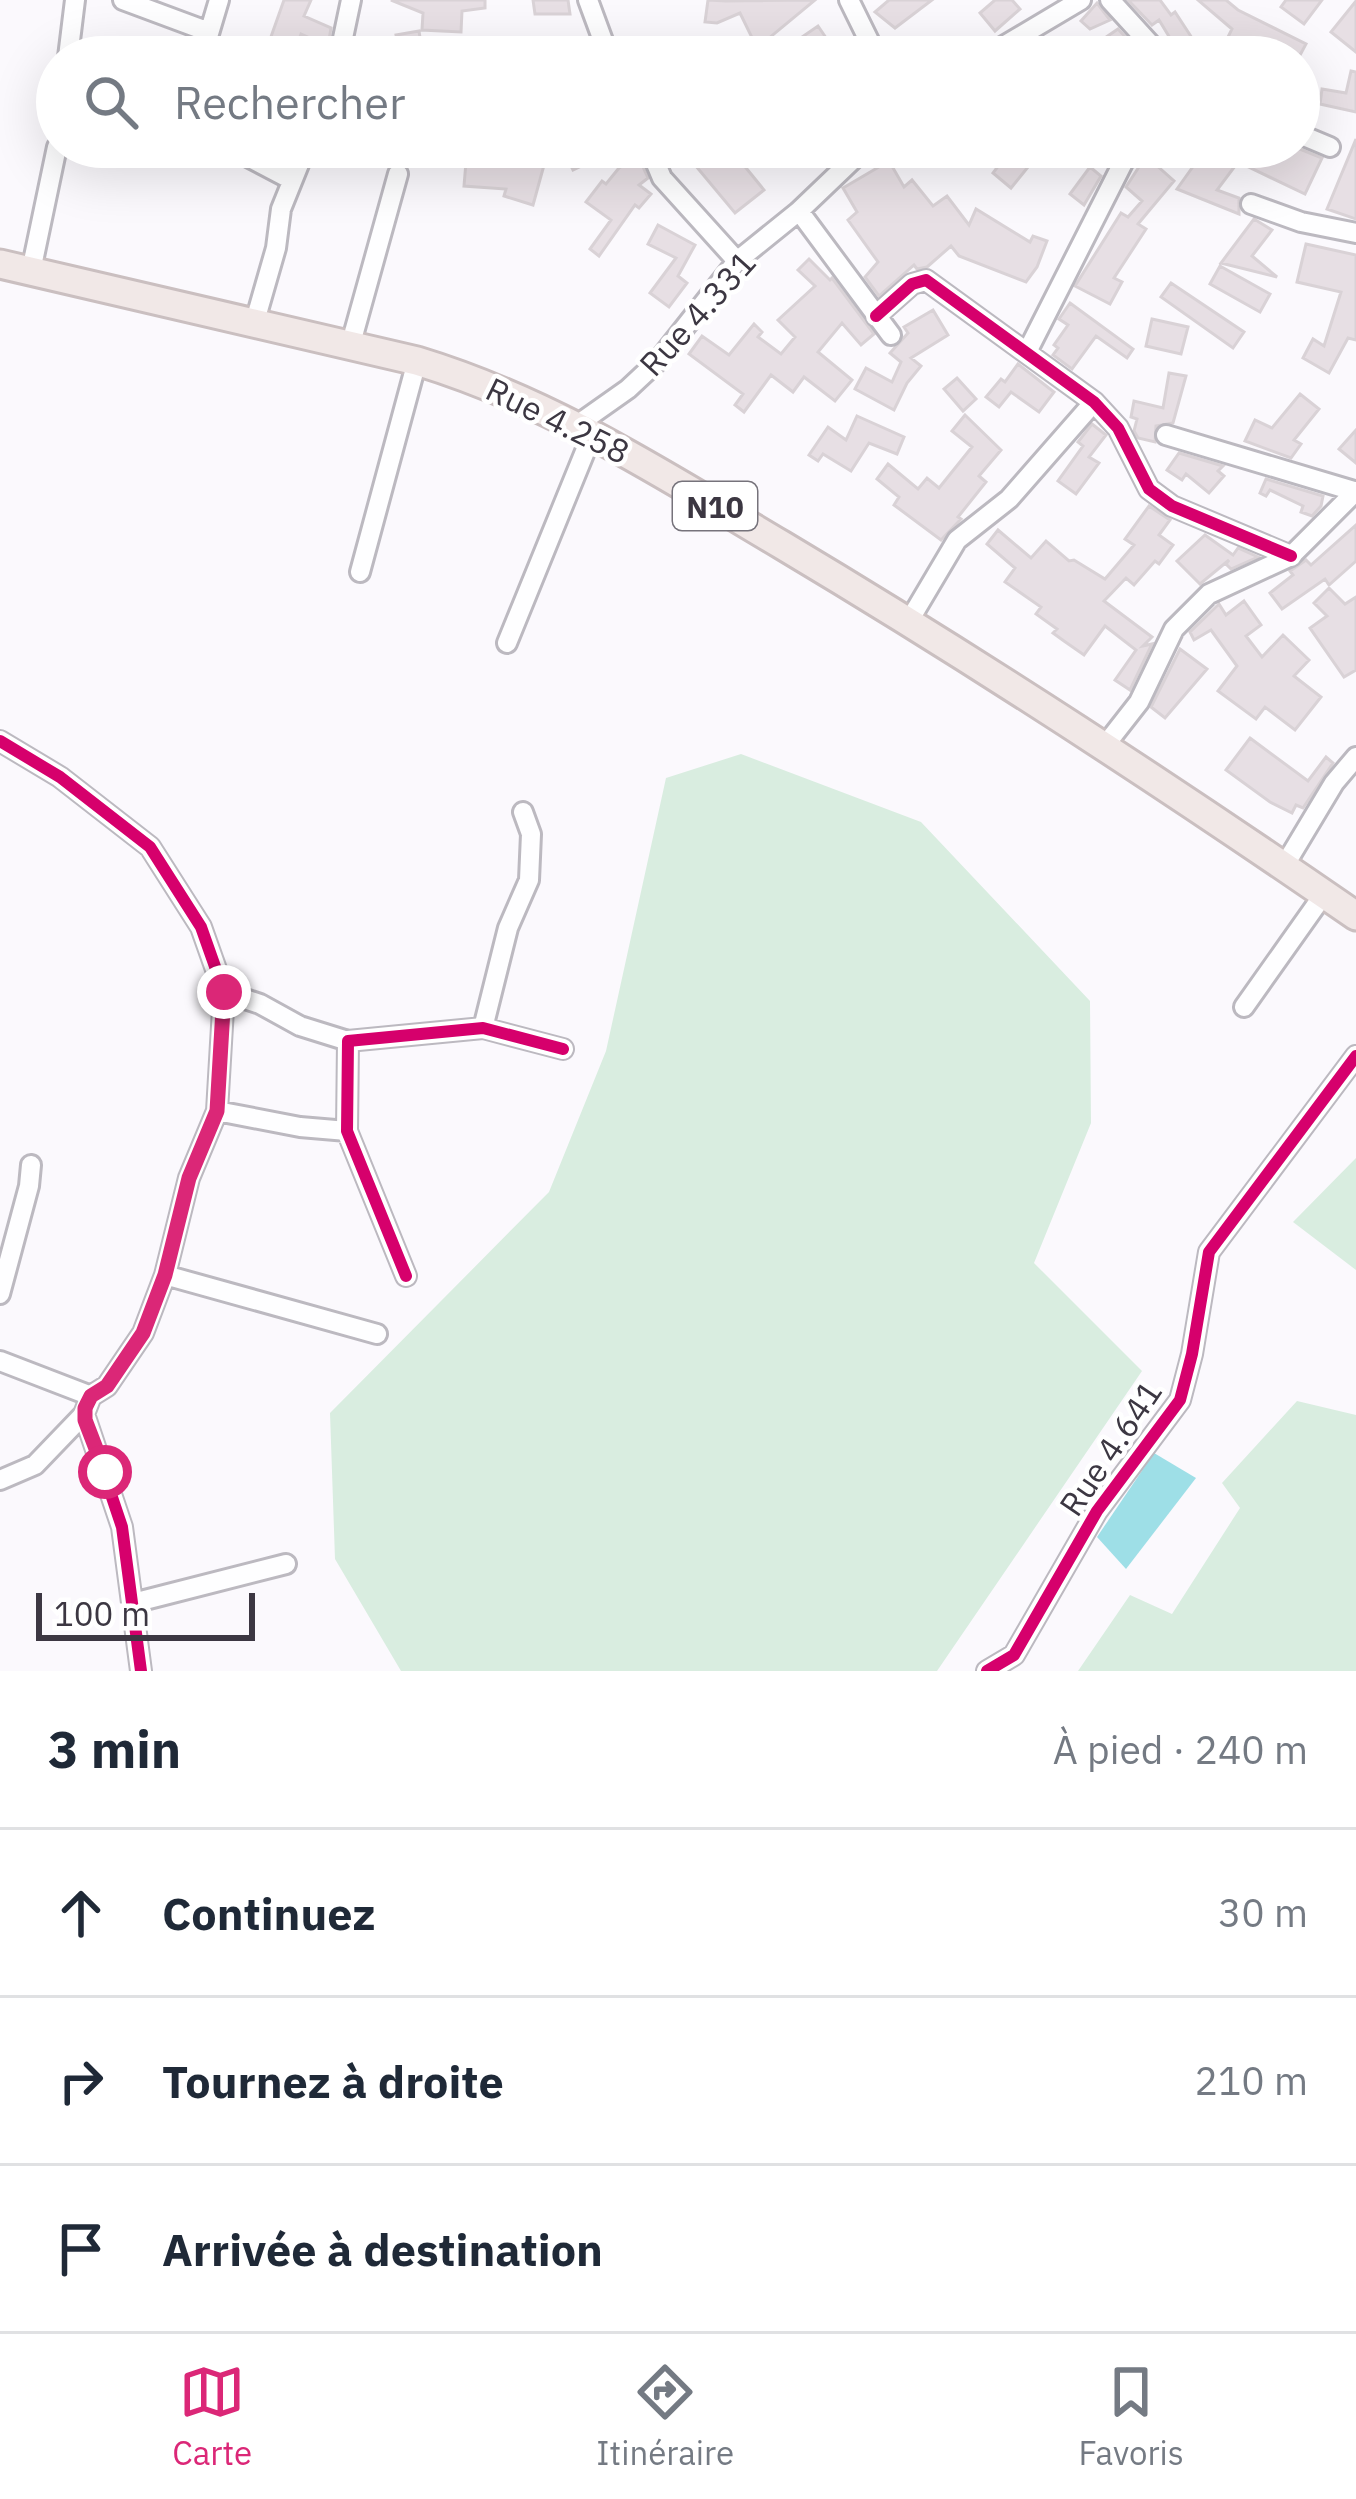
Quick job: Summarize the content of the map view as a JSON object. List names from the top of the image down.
{
  "streets": {
    "highway": ["Rue 4.258", "N10"],
    "street": ["Rue 4.331", "Rue 4.641"]
  },
  "crossings": [
    ["Rue 4.331", "Rue 4.258"]
  ],
  "scale_bar": "100 m",
  "page": {
    "search": "Rechercher",
    "scale": "100 m",
    "heading": ["3 min", "À pied · 240 m"],
    "list": [
      ["Continuez", "30 m"],
      ["Tournez à droite", "210 m"],
      "Arrivée à destination"
    ],
    "nav": ["Carte", "Itinéraire", "Favoris"]
  }
}
